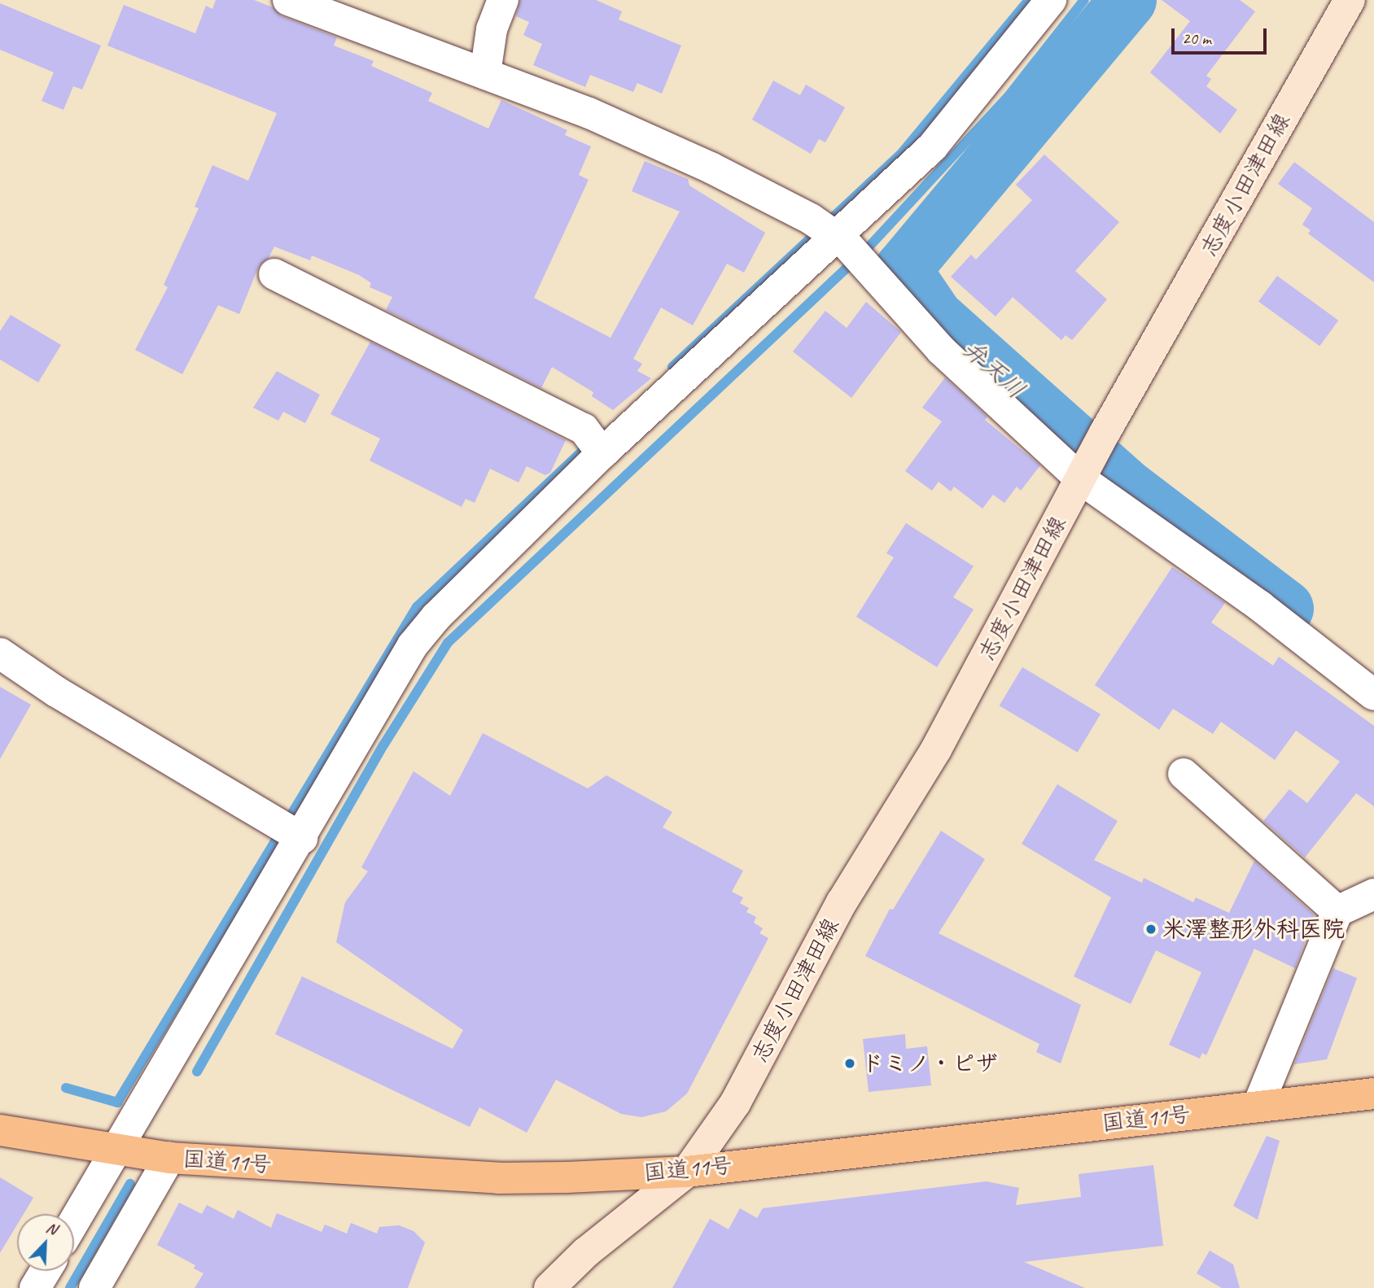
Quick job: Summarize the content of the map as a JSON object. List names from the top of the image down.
{
  "streets": {
    "highway": ["国道11号"],
    "main road": ["志度小田津田線"]
  },
  "crossings": [
    ["志度小田津田線", "国道11号"]
  ],
  "water": ["弁天川"],
  "places": ["米澤整形外科医院", "ドミノ・ピザ"],
  "scale_bar": "20 m",
  "north": "top right"
}
